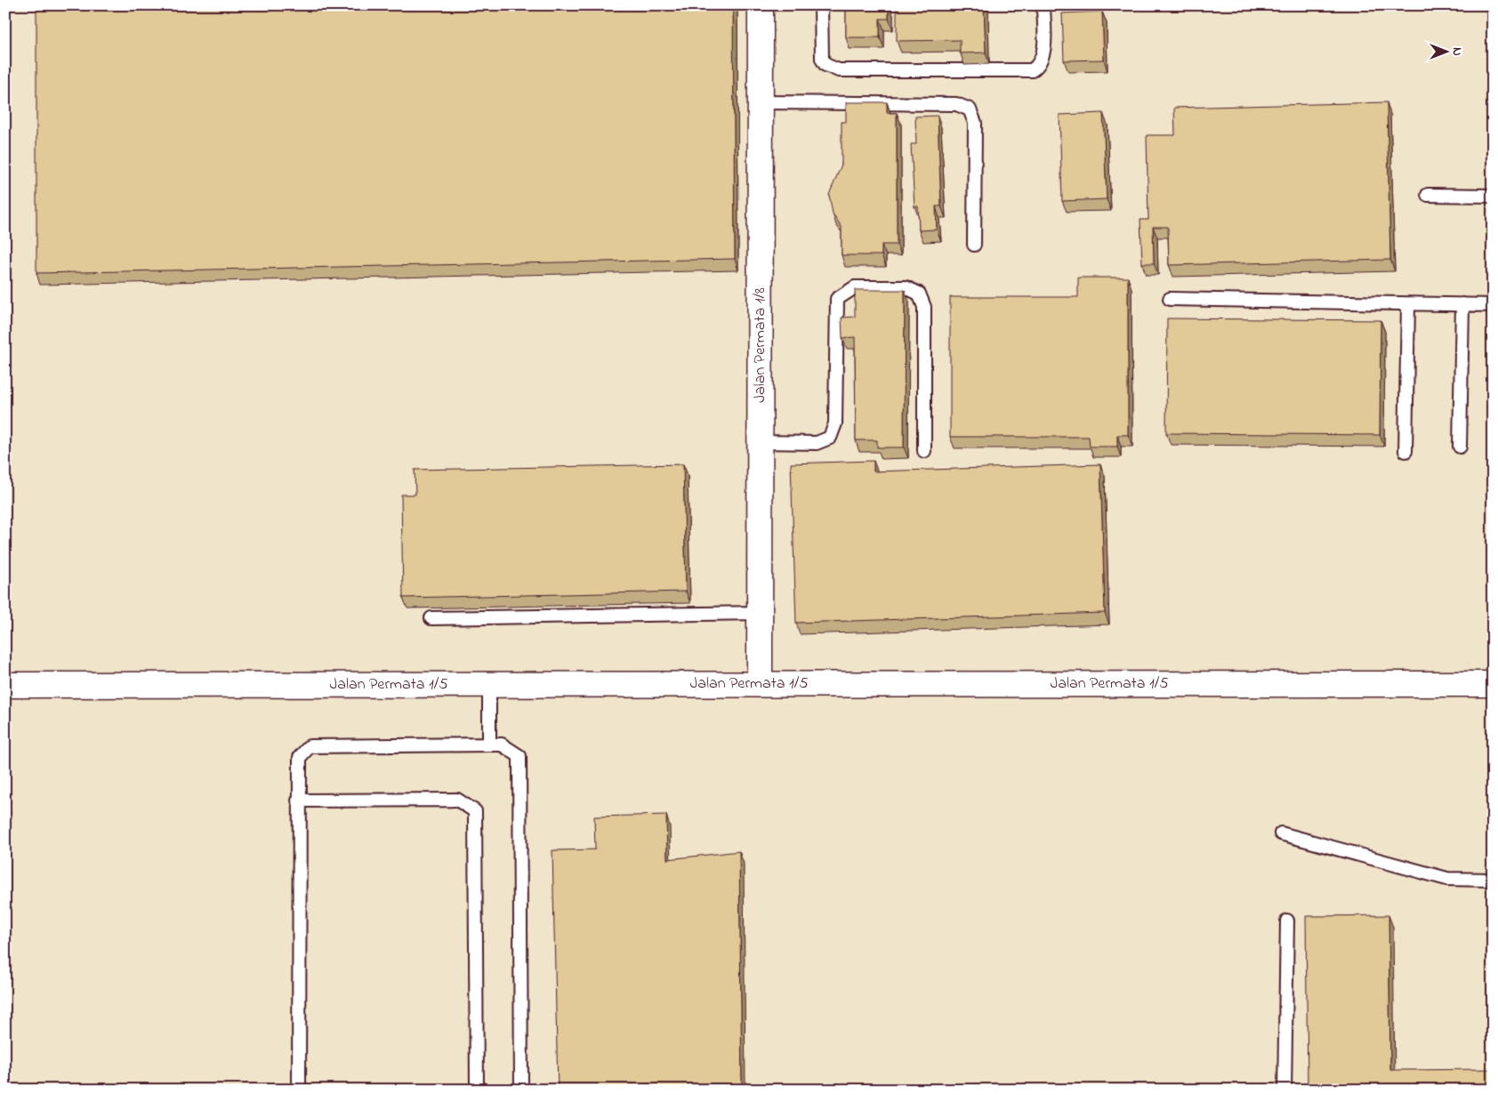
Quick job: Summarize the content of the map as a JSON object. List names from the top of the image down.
{
  "streets": {
    "street": ["Jalan Permata 1/8", "Jalan Permata 1/5"]
  },
  "crossings": [
    ["Jalan Permata 1/8", "Jalan Permata 1/5"]
  ],
  "north": "right"
}
